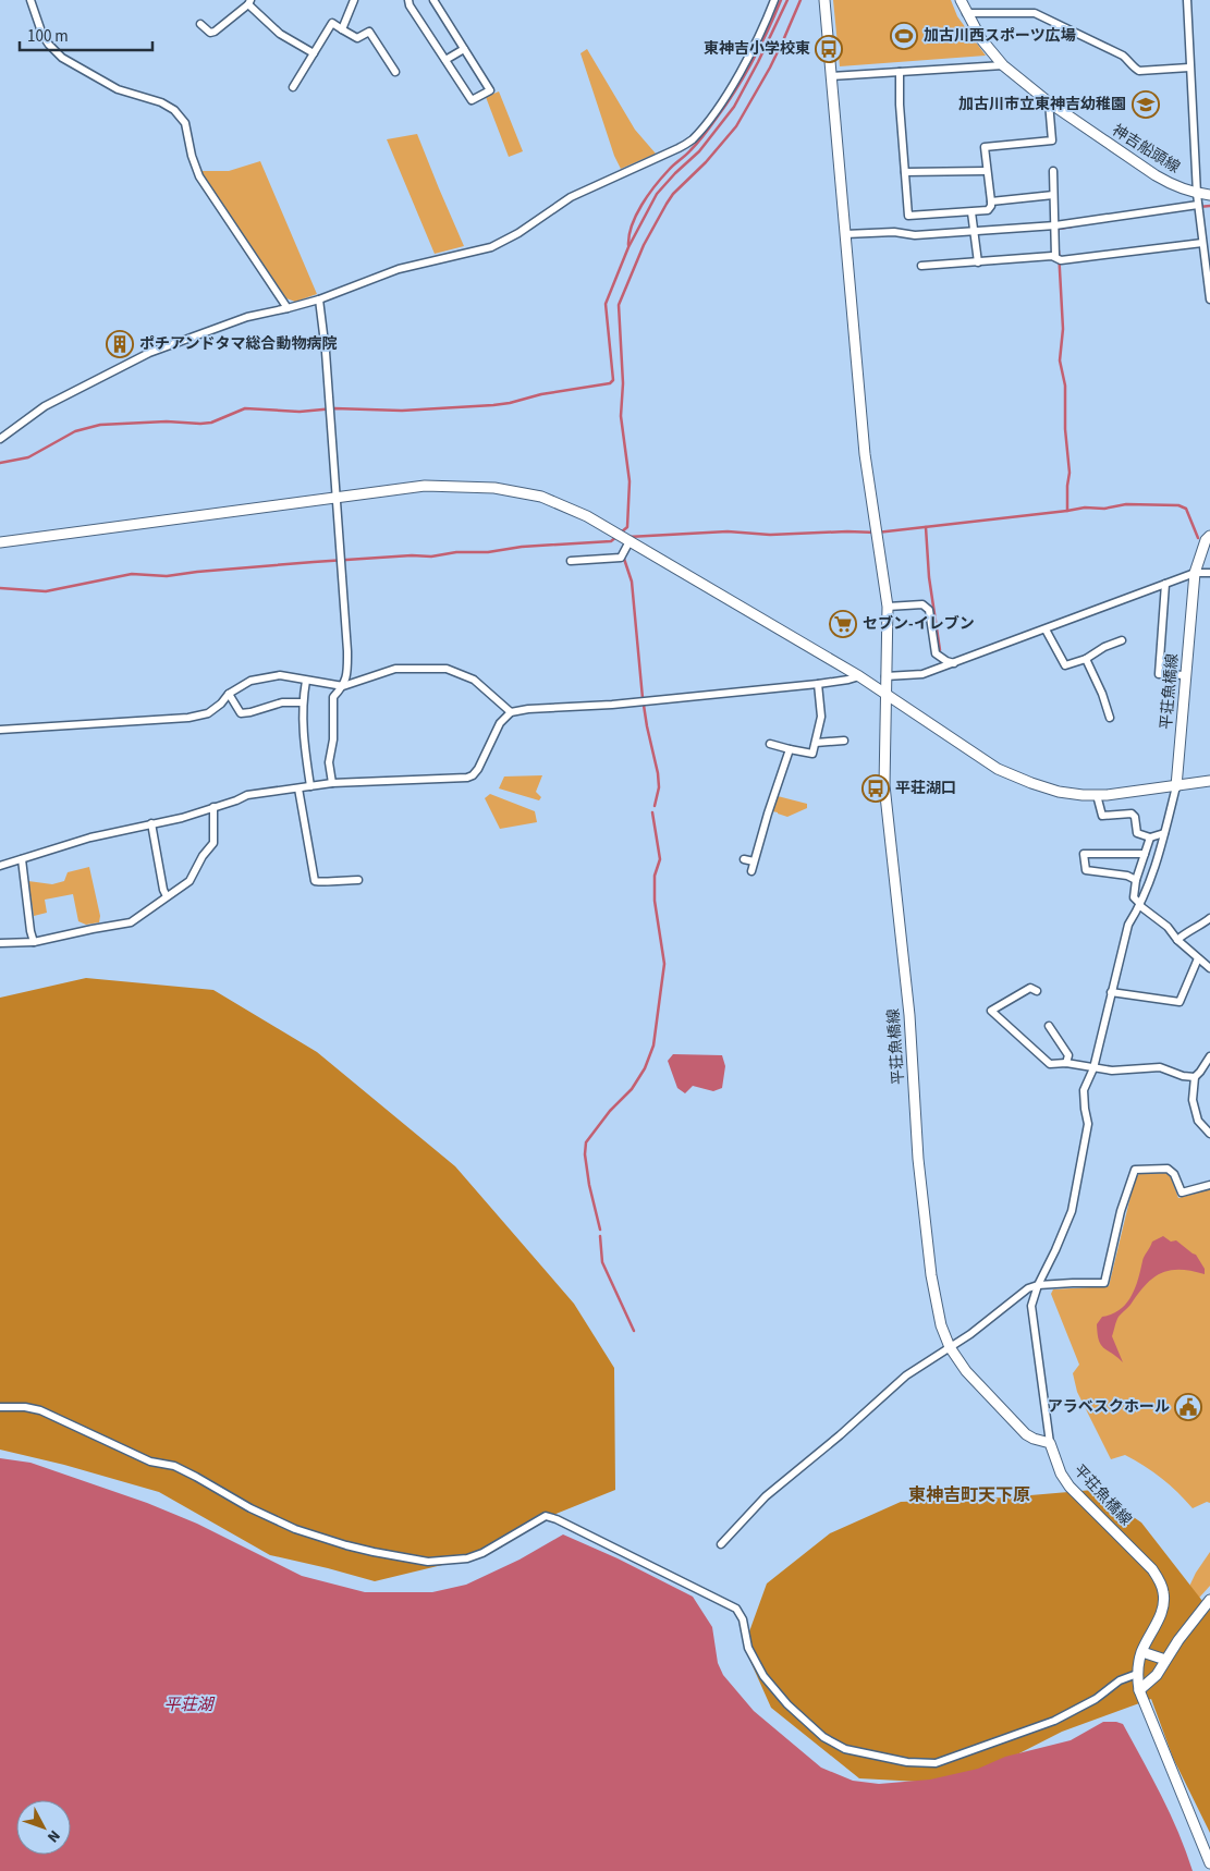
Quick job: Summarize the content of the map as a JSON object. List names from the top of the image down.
{
  "streets": {
    "main road": ["神吉船頭線", "平荘魚橋線"]
  },
  "districts": ["東神吉町天下原"],
  "water": ["平荘湖"],
  "places": {
    "sports": ["加古川西スポーツ広場"],
    "bus stop": ["東神吉小学校東", "平荘湖口"],
    "school or university": ["加古川市立東神吉幼稚園"],
    "building": ["ポチアンドタマ総合動物病院"],
    "supermarket": ["セブン-イレブン"],
    "public building": ["アラベスクホール"]
  },
  "scale_bar": "100 m",
  "north": "bottom right"
}
